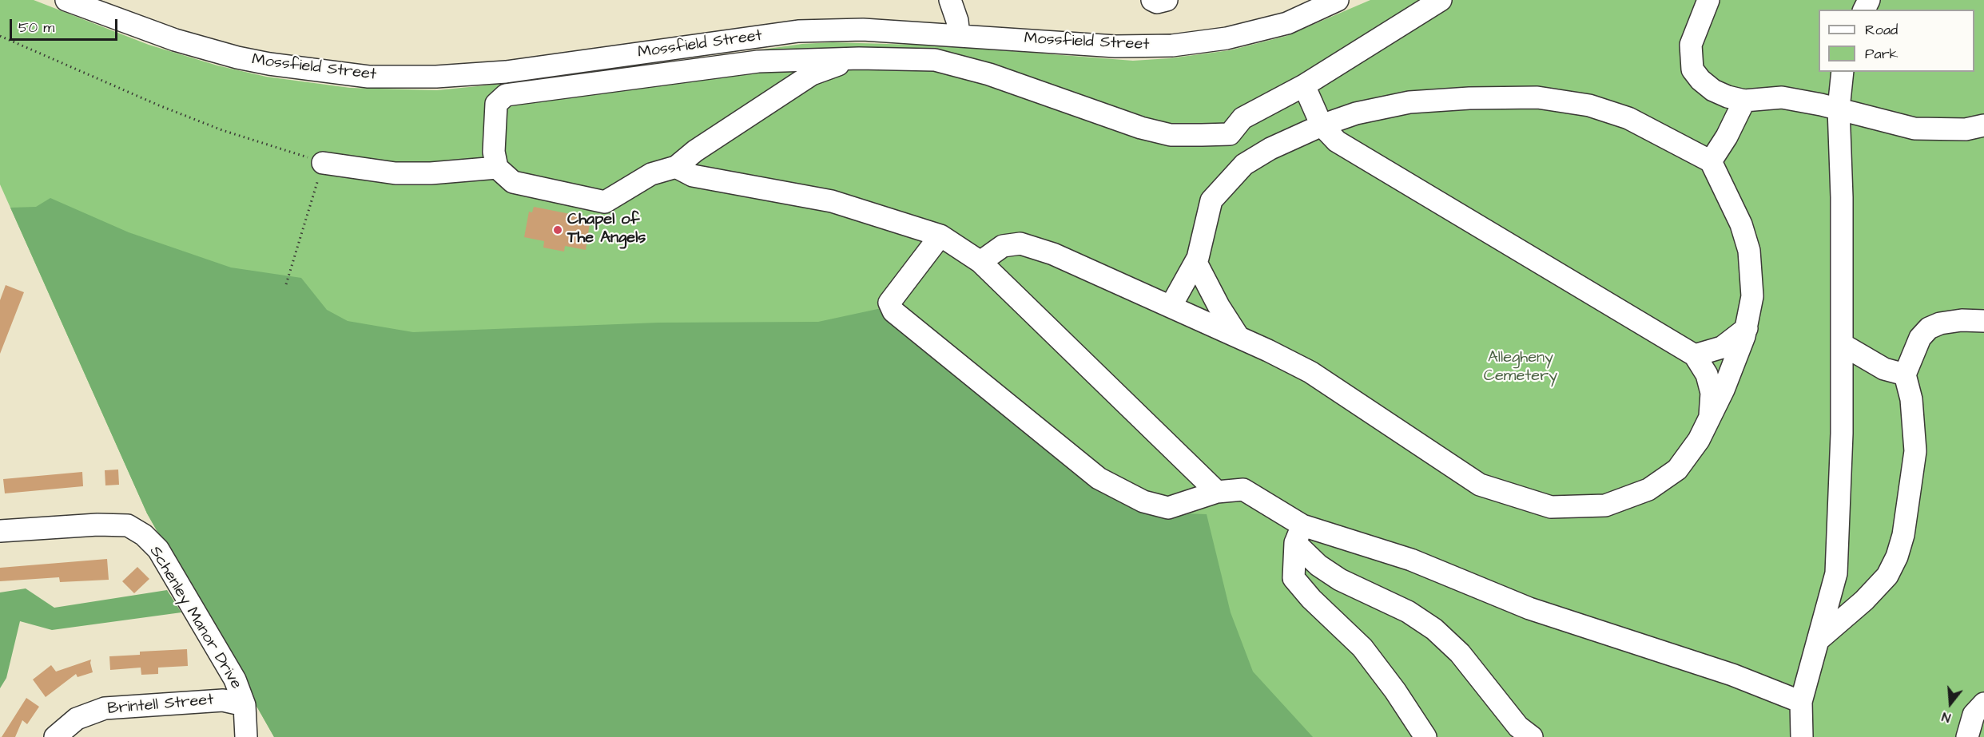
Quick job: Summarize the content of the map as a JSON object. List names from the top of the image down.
{
  "streets": {
    "street": ["Mossfield Street", "Schenley Manor Drive", "Brintell Street"]
  },
  "crossings": [
    ["Schenley Manor Drive", "Brintell Street"]
  ],
  "parks": ["Allegheny Cemetery"],
  "places": ["Chapel of The Angels"],
  "legend": ["Road", "Park"],
  "scale_bar": "50 m",
  "north": "bottom"
}
